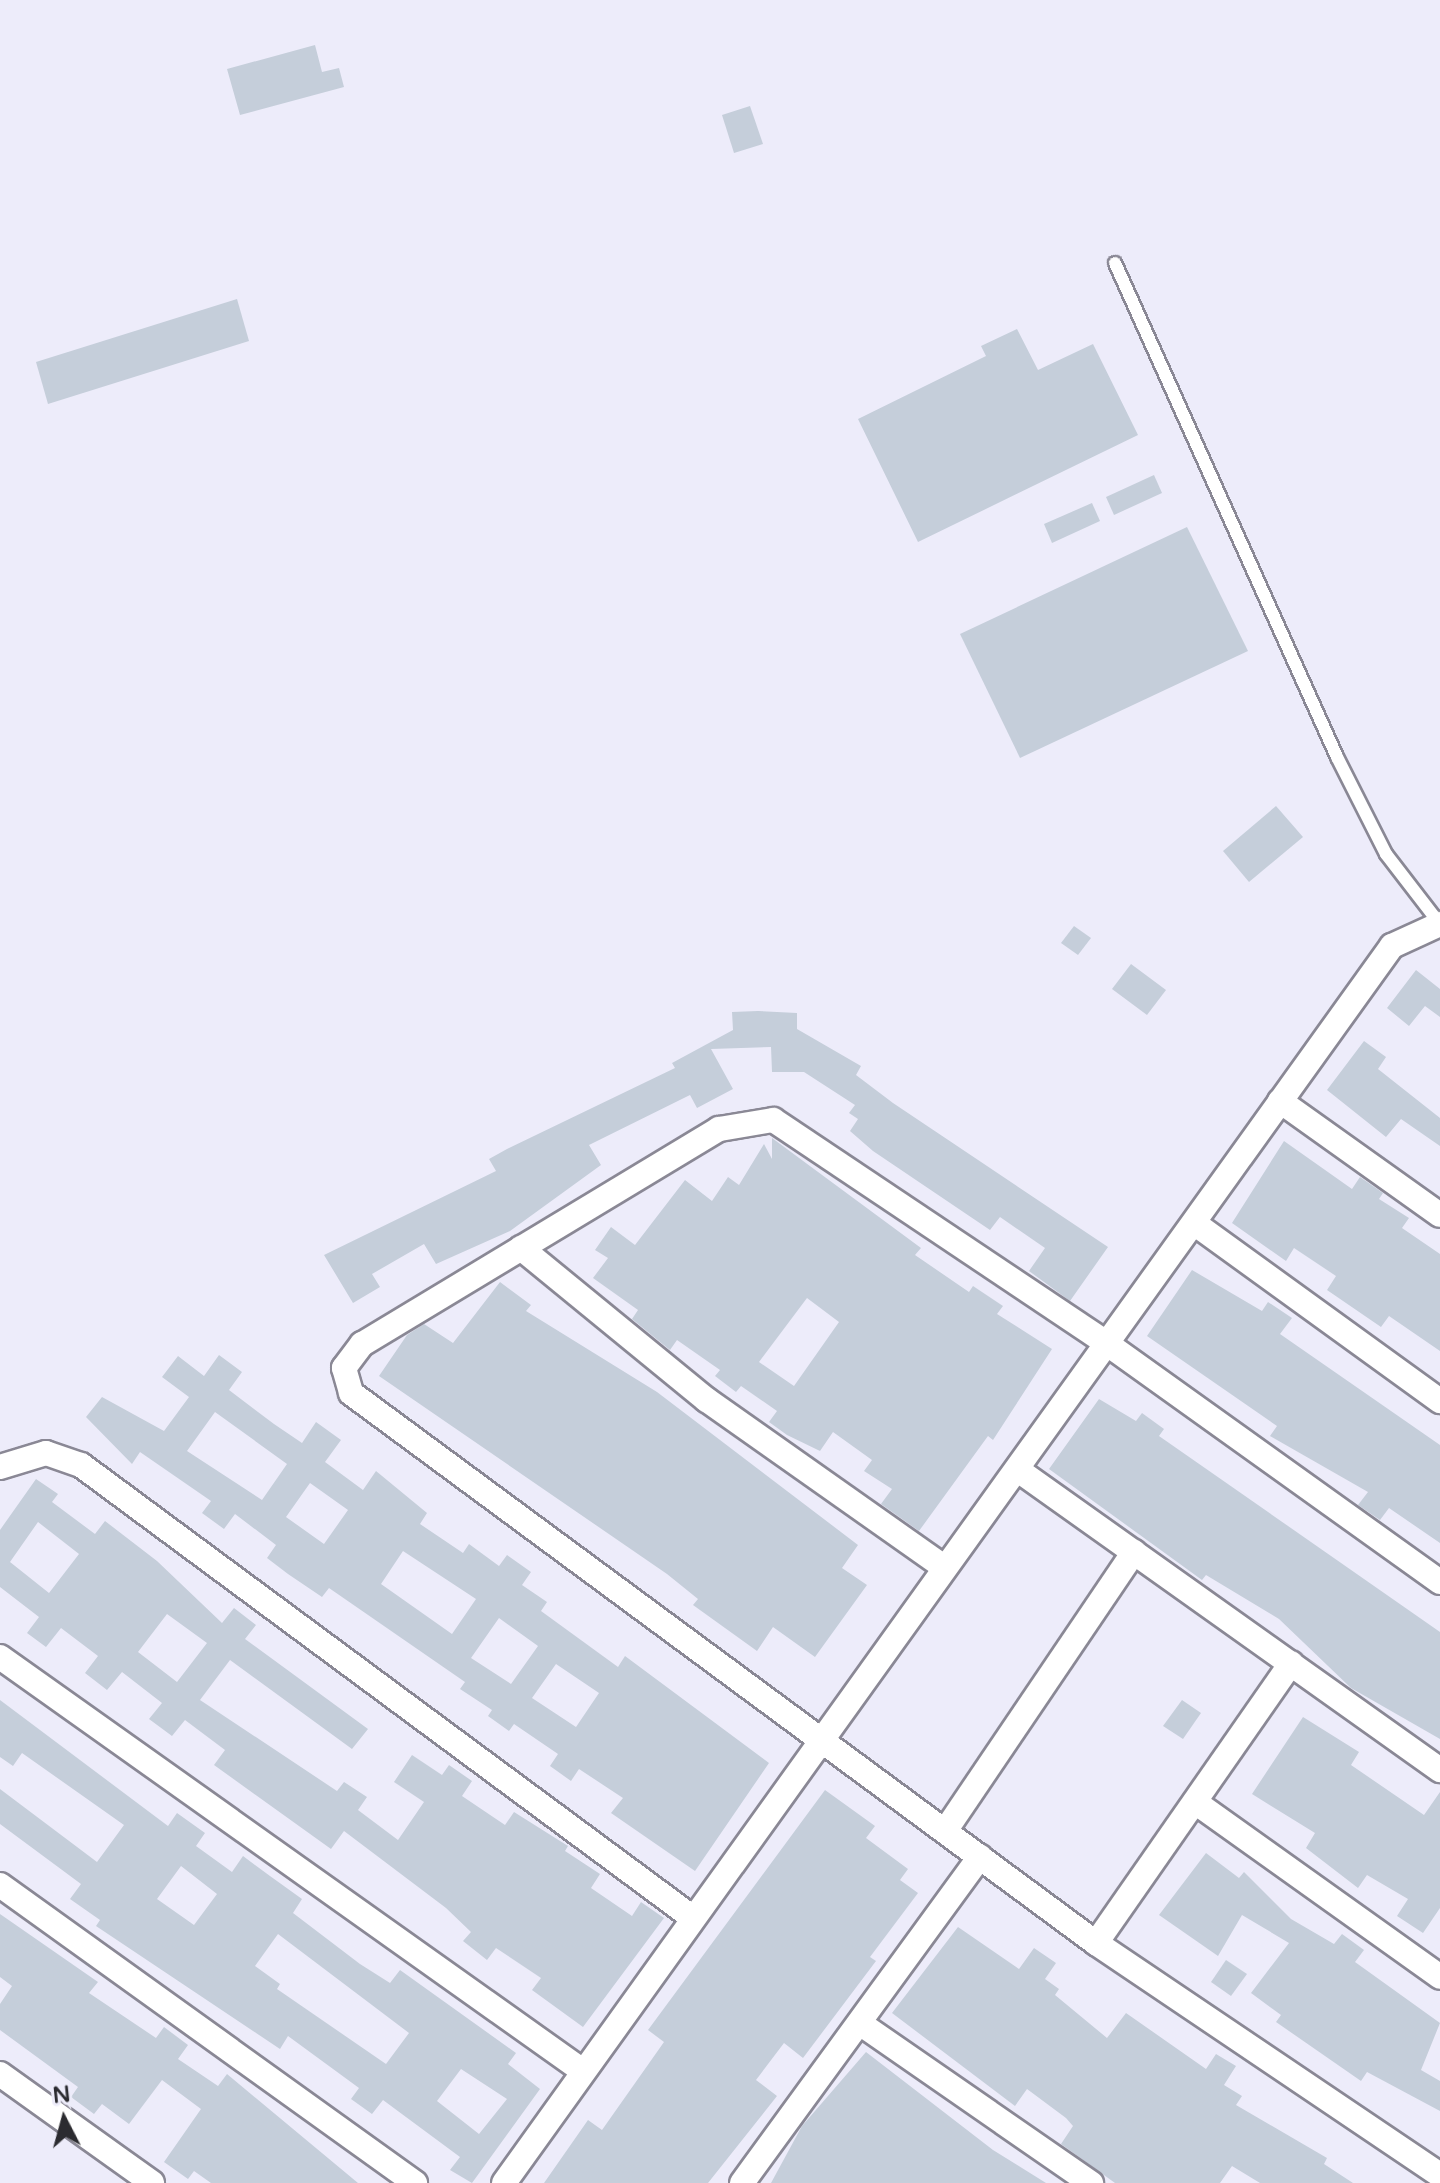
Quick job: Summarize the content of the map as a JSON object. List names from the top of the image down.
{
  "north": "top"
}
